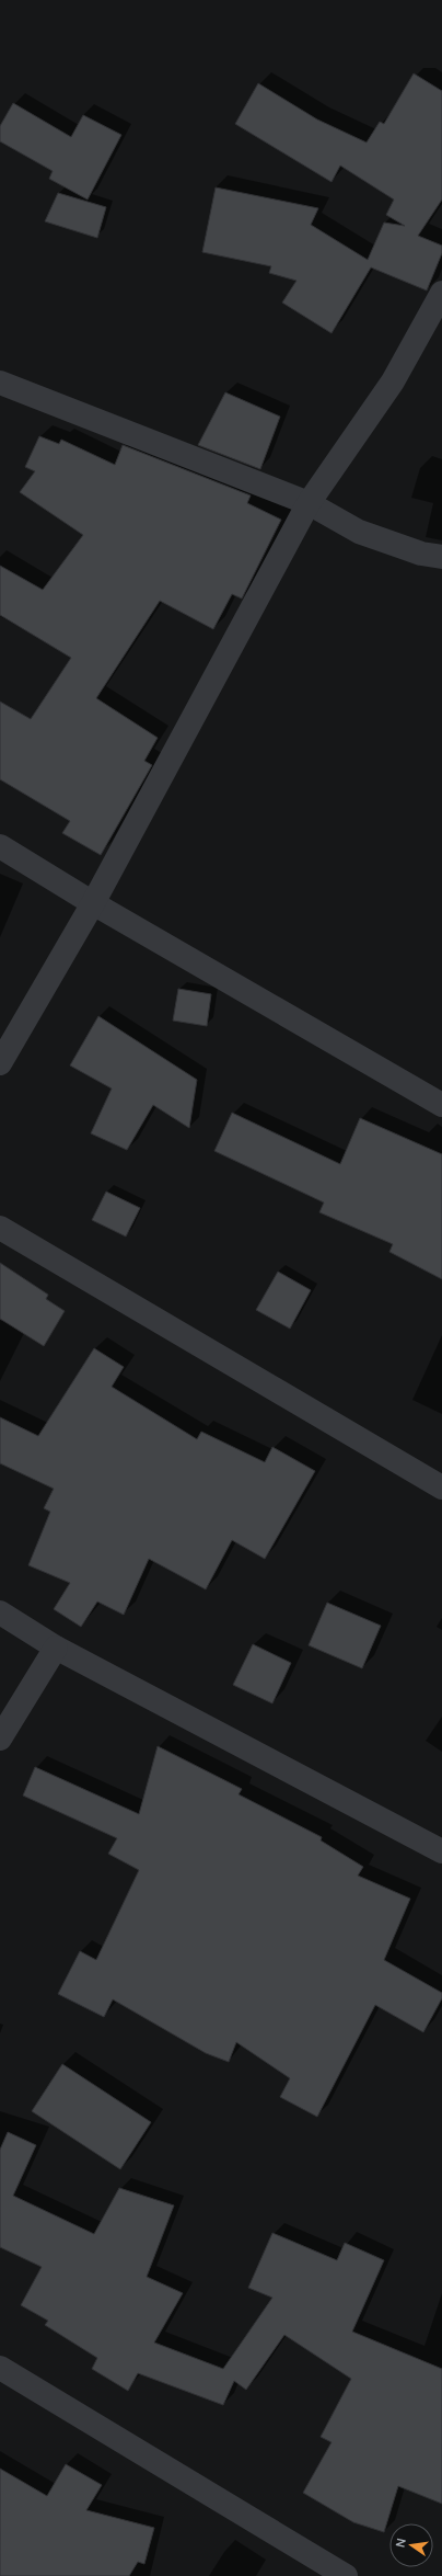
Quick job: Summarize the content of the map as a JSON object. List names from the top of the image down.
{
  "north": "left"
}
